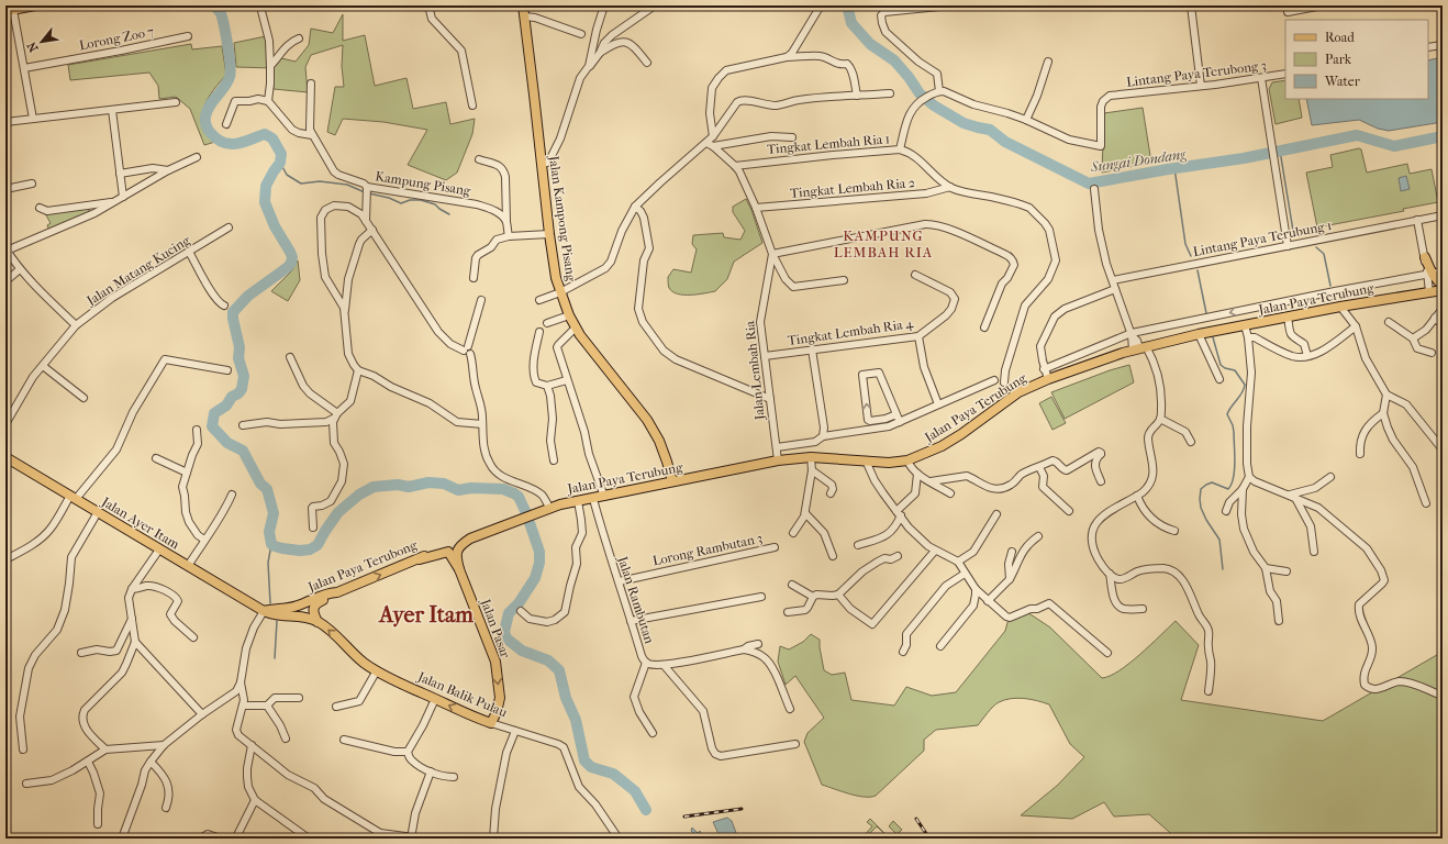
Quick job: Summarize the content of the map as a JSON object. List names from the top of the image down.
{
  "streets": {
    "main road": [
      "Jalan Kampong Pisang",
      "Jalan Paya Terubung",
      "Jalan Ayer Itam",
      "Jalan Paya Terubong",
      "Jalan Pasar",
      "Jalan Balik Pulau"
    ],
    "street": [
      "Lorong Zoo 7",
      "Lintang Paya Terubong 3",
      "Tingkat Lembah Ria 1",
      "Kampung Pisang",
      "Tingkat Lembah Ria 2",
      "Lintang Paya Terubung 1",
      "Jalan Matang Kucing",
      "Tingkat Lembah Ria 4",
      "Jalan Lembah Ria",
      "Lorong Rambutan 3",
      "Jalan Rambutan"
    ]
  },
  "crossings": [
    ["Tingkat Lembah Ria 1", "Tingkat Lembah Ria 2"],
    ["Tingkat Lembah Ria 1", "Jalan Lembah Ria"],
    ["Tingkat Lembah Ria 2", "Jalan Lembah Ria"],
    ["Jalan Kampong Pisang", "Jalan Paya Terubung"],
    ["Jalan Paya Terubung", "Jalan Lembah Ria"],
    ["Jalan Paya Terubung", "Jalan Paya Terubong"],
    ["Jalan Paya Terubung", "Jalan Rambutan"],
    ["Jalan Paya Terubung", "Jalan Pasar"],
    ["Tingkat Lembah Ria 4", "Jalan Lembah Ria"],
    ["Jalan Ayer Itam", "Jalan Paya Terubong"],
    ["Jalan Ayer Itam", "Jalan Balik Pulau"],
    ["Lorong Rambutan 3", "Jalan Rambutan"],
    ["Jalan Paya Terubong", "Jalan Pasar"],
    ["Jalan Paya Terubong", "Jalan Balik Pulau"],
    ["Jalan Pasar", "Jalan Balik Pulau"]
  ],
  "one_way": ["Jalan Paya Terubong", "Jalan Pasar"],
  "districts": ["KAMPUNG LEMBAH RIA", "Ayer Itam"],
  "water": ["Sungai Dondang"],
  "legend": ["Road", "Park", "Water"],
  "north": "bottom left"
}
